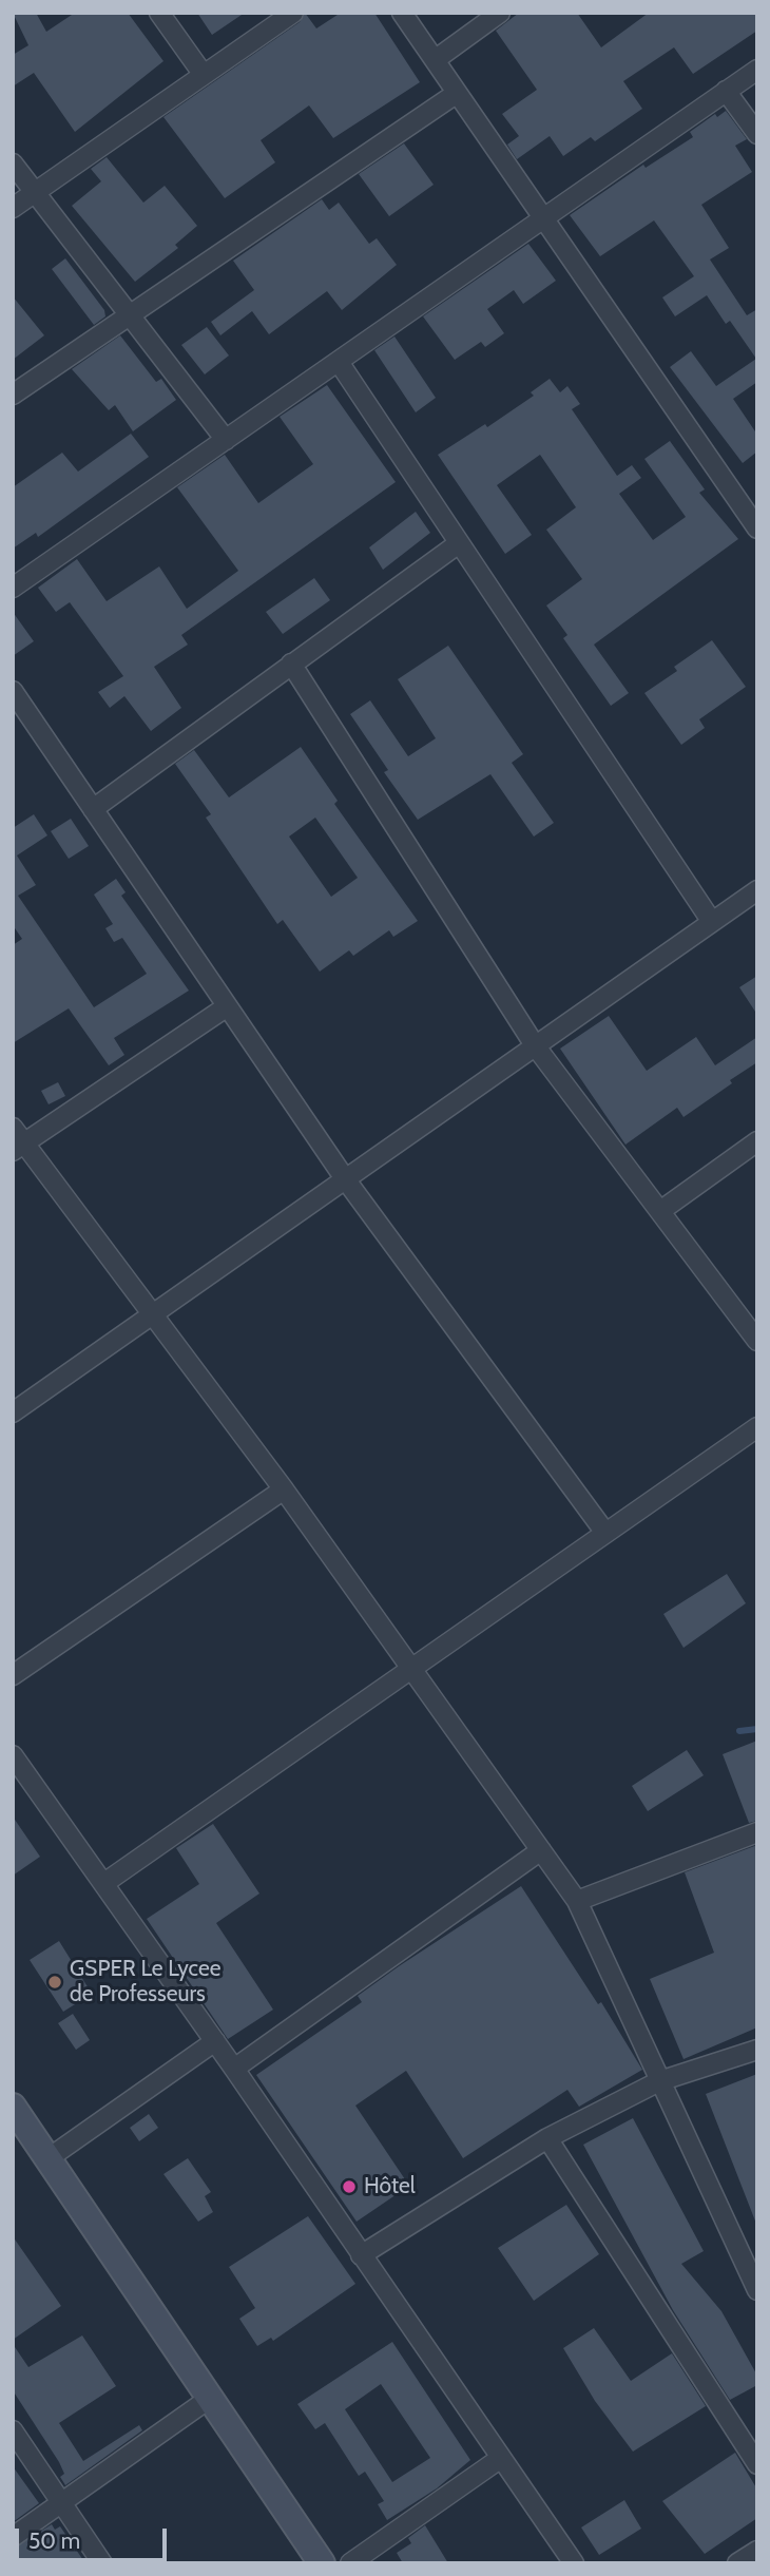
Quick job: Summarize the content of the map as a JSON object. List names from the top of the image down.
{
  "places": ["GSPER Le Lycee de Professeurs", "Hôtel"],
  "scale_bar": "50 m"
}
